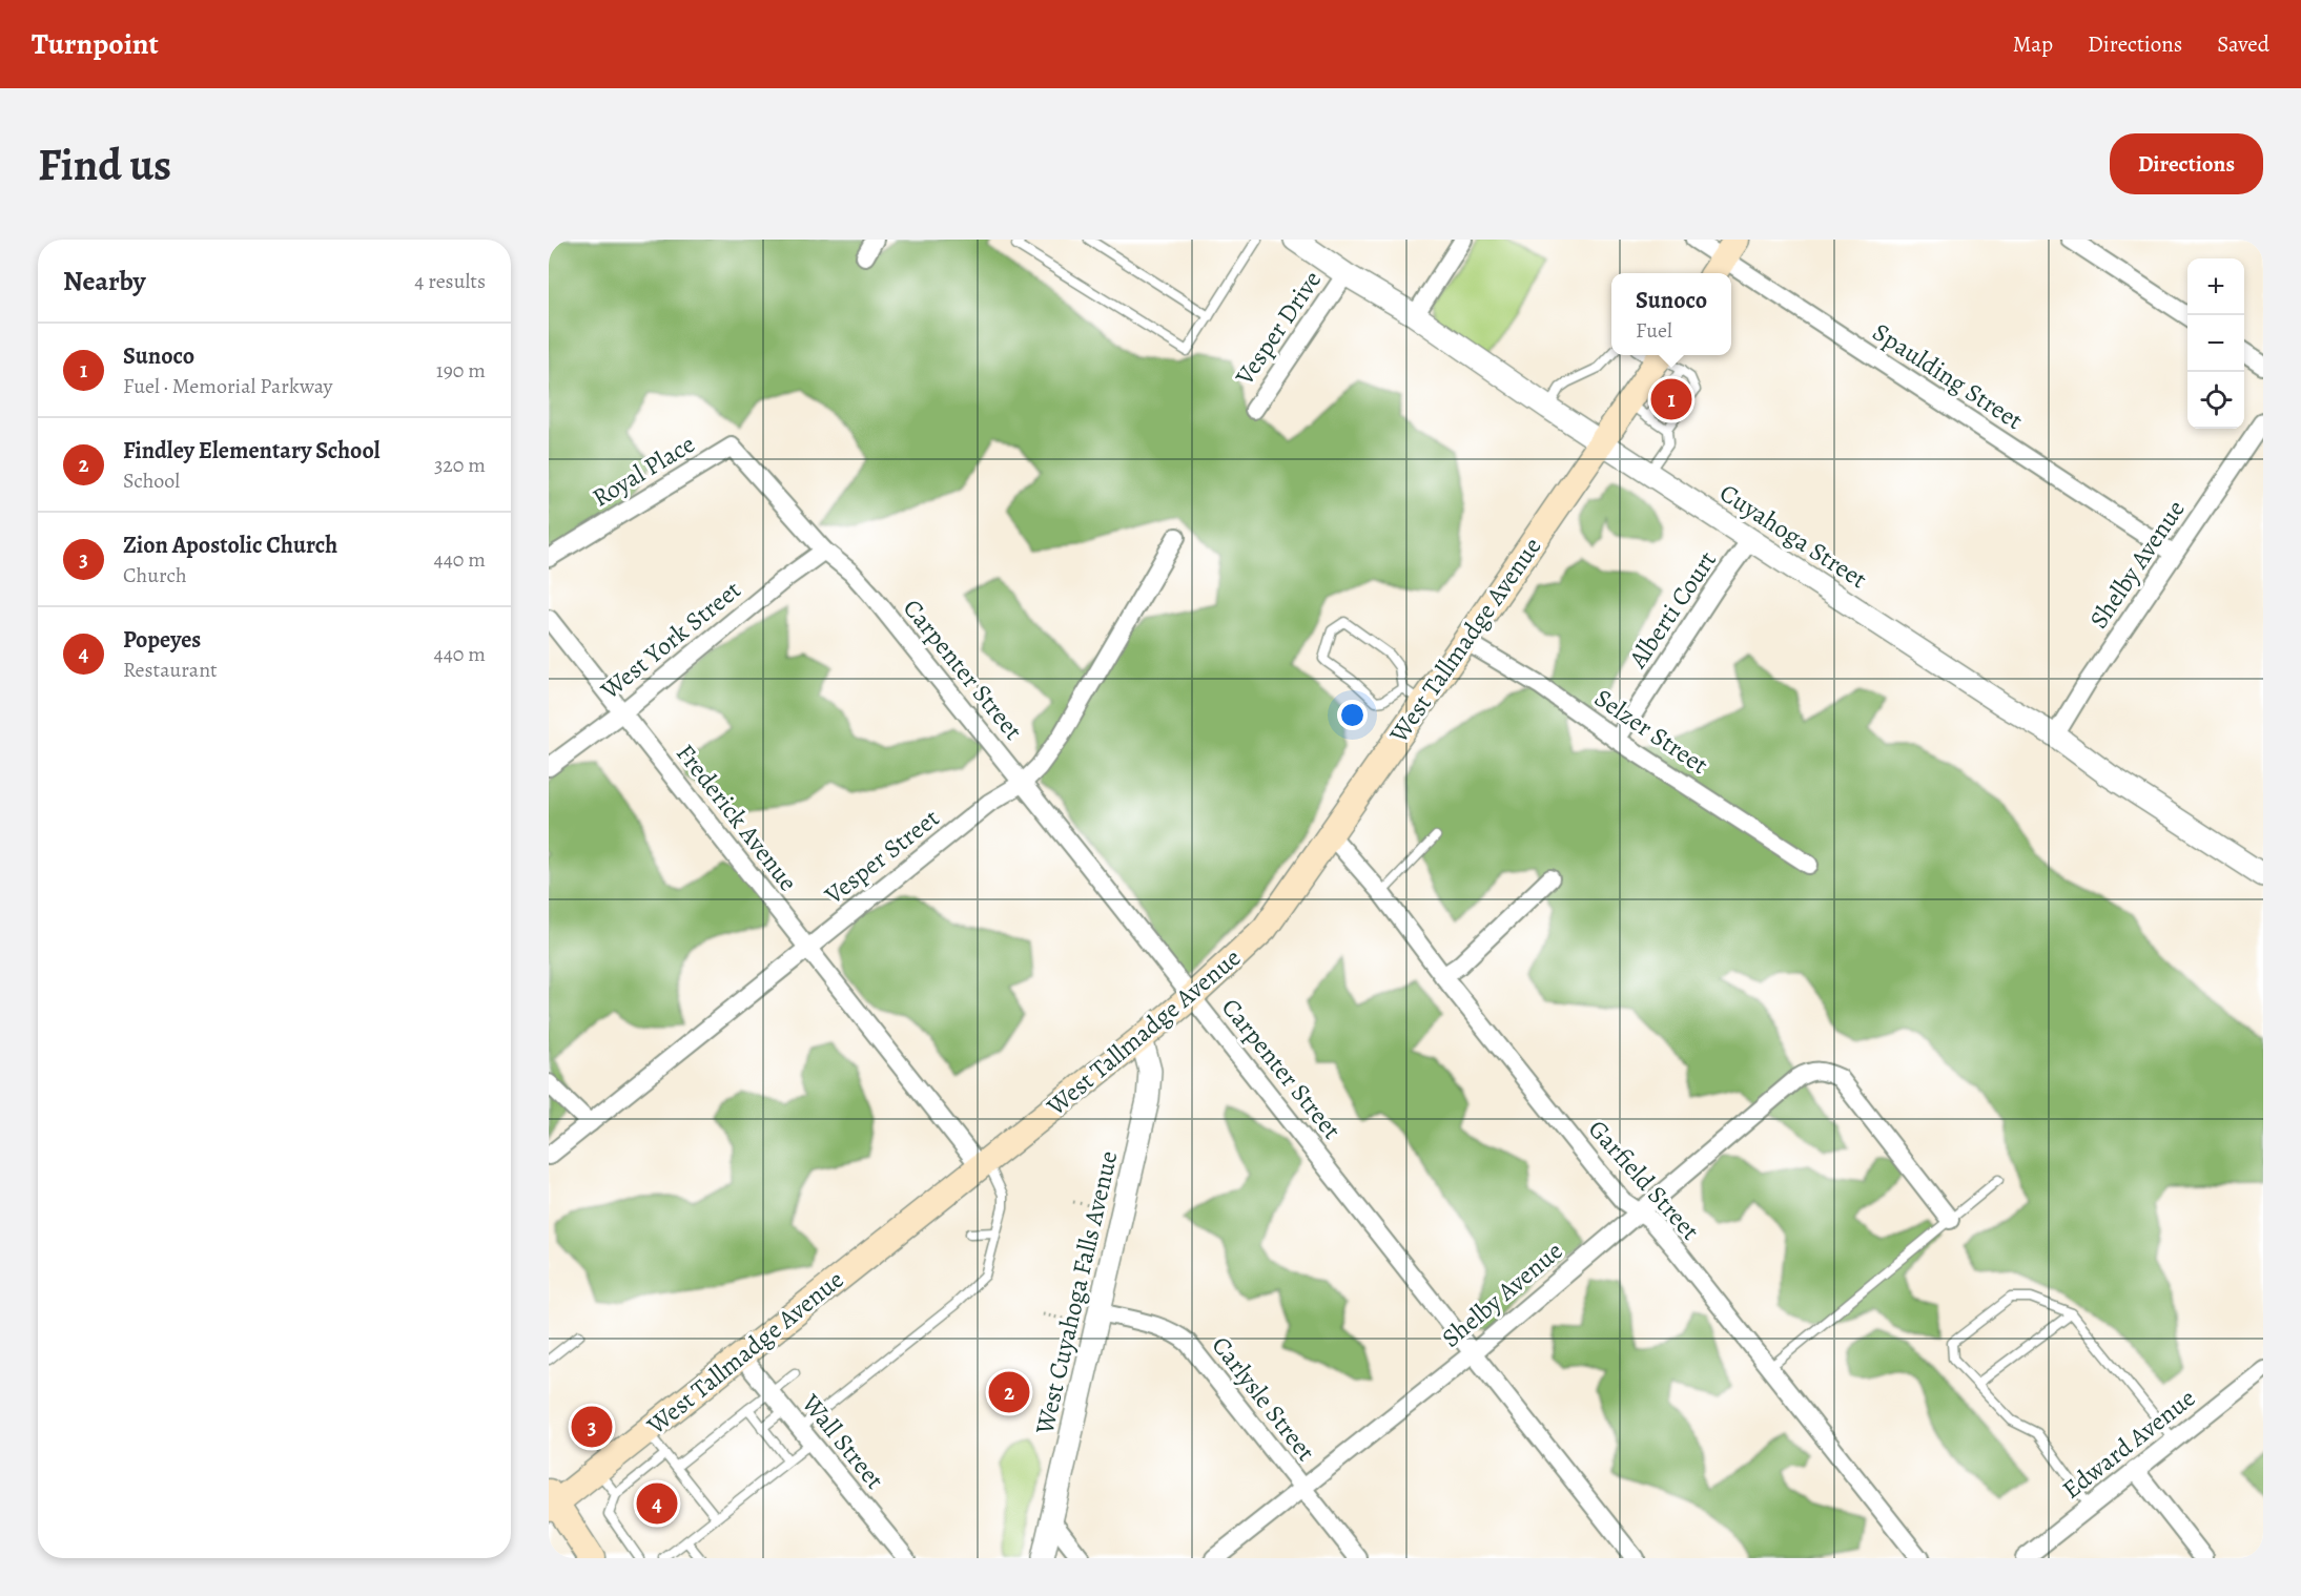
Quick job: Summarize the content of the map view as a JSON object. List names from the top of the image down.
{
  "streets": {
    "main road": ["West Tallmadge Avenue"],
    "street": [
      "Vesper Drive",
      "Spaulding Street",
      "Royal Place",
      "Cuyahoga Street",
      "Shelby Avenue",
      "Alberti Court",
      "West York Street",
      "Carpenter Street",
      "Selzer Street",
      "Frederick Avenue",
      "Vesper Street",
      "Garfield Street",
      "West Cuyahoga Falls Avenue",
      "Carlysle Street",
      "Wall Street",
      "Edward Avenue"
    ]
  },
  "crossings": [
    ["Vesper Drive", "Cuyahoga Street"],
    ["Spaulding Street", "Shelby Avenue"],
    ["Royal Place", "Carpenter Street"],
    ["Cuyahoga Street", "Shelby Avenue"],
    ["Cuyahoga Street", "Alberti Court"],
    ["Cuyahoga Street", "West Tallmadge Avenue"],
    ["Shelby Avenue", "Carpenter Street"],
    ["Shelby Avenue", "Garfield Street"],
    ["Shelby Avenue", "Carlysle Street"],
    ["Alberti Court", "Selzer Street"],
    ["West York Street", "Carpenter Street"],
    ["West York Street", "Frederick Avenue"],
    ["West Tallmadge Avenue", "Carpenter Street"],
    ["West Tallmadge Avenue", "Selzer Street"],
    ["West Tallmadge Avenue", "Frederick Avenue"],
    ["West Tallmadge Avenue", "Garfield Street"],
    ["West Tallmadge Avenue", "West Cuyahoga Falls Avenue"],
    ["West Tallmadge Avenue", "Wall Street"],
    ["Carpenter Street", "Vesper Street"],
    ["Frederick Avenue", "Vesper Street"],
    ["West Cuyahoga Falls Avenue", "Carlysle Street"]
  ],
  "page": {
    "header": "Turnpoint",
    "nav": ["Map", "Directions", "Saved"],
    "buttons": "Directions",
    "title": "Find us",
    "heading": ["Nearby", "4 results"],
    "map_buttons": ["+", "−"],
    "popup": ["Sunoco", "Fuel"],
    "list": [
      {
        "mark": "1",
        "name": "Sunoco",
        "note": "Fuel · Memorial Parkway",
        "value": "190 m"
      },
      {
        "mark": "2",
        "name": "Findley Elementary School",
        "note": "School",
        "value": "320 m"
      },
      {
        "mark": "3",
        "name": "Zion Apostolic Church",
        "note": "Church",
        "value": "440 m"
      },
      {
        "mark": "4",
        "name": "Popeyes",
        "note": "Restaurant",
        "value": "440 m"
      }
    ],
    "pins": [
      "1",
      "2",
      "3",
      "4"
    ]
  }
}
